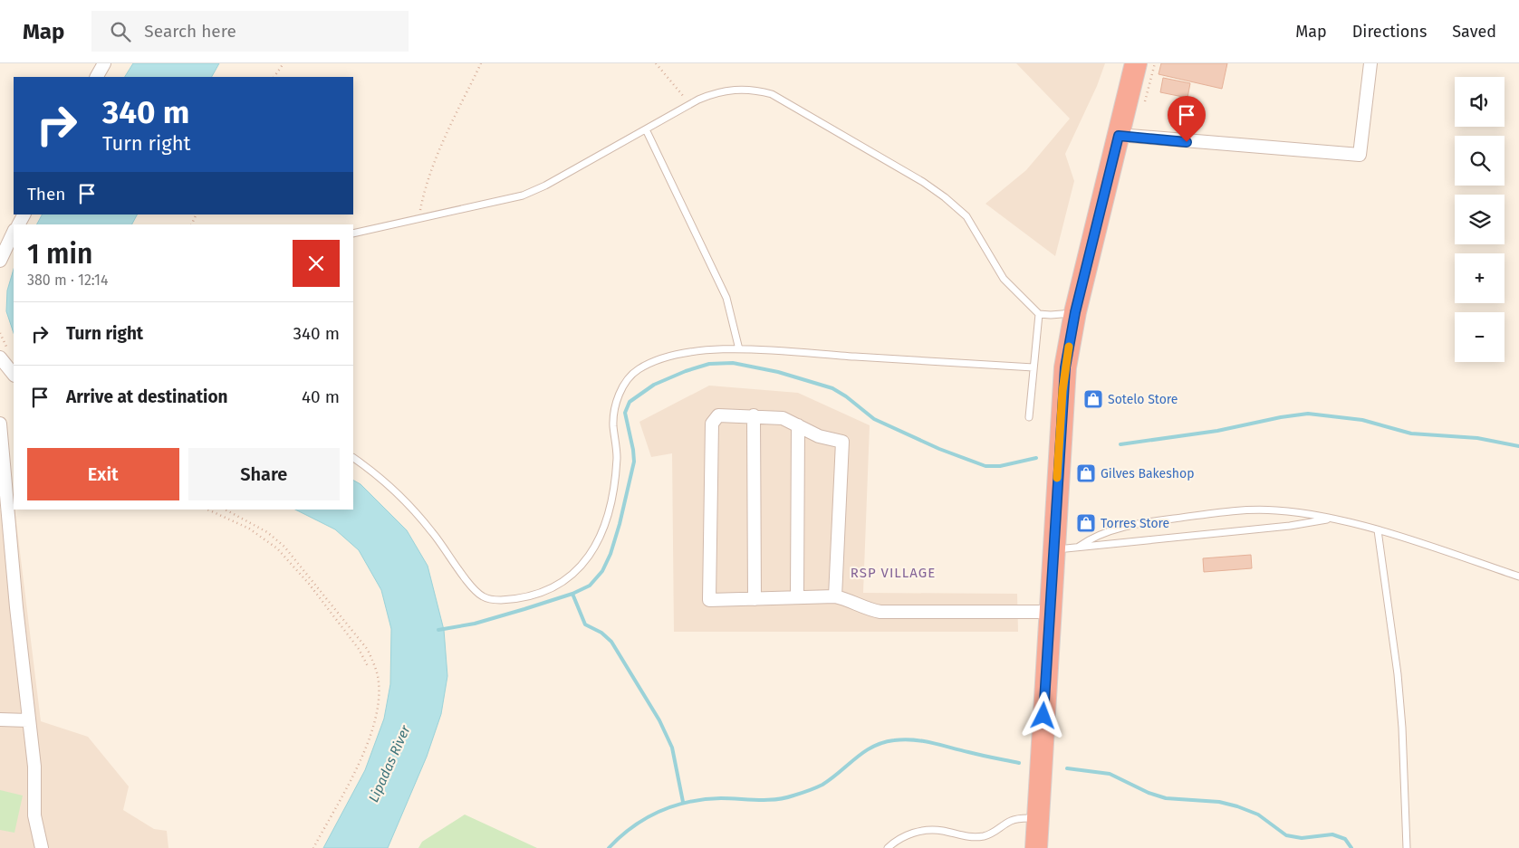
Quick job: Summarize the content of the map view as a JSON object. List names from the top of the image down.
{
  "districts": ["RSP VILLAGE"],
  "water": ["Lipadas River"],
  "places": {
    "shop": ["Sotelo Store", "Gilves Bakeshop", "Torres Store"]
  },
  "page": {
    "header": "Map",
    "search": "Search here",
    "nav": ["Map", "Directions", "Saved"],
    "map_buttons": ["+", "−"],
    "turn": ["340 m", "Turn right"],
    "then": "Then",
    "heading": ["1 min", "380 m · 12:14"],
    "list": [
      {
        "name": "Turn right",
        "value": "340 m"
      },
      {
        "name": "Arrive at destination",
        "value": "40 m"
      }
    ],
    "buttons": ["Exit", "Share"]
  }
}
